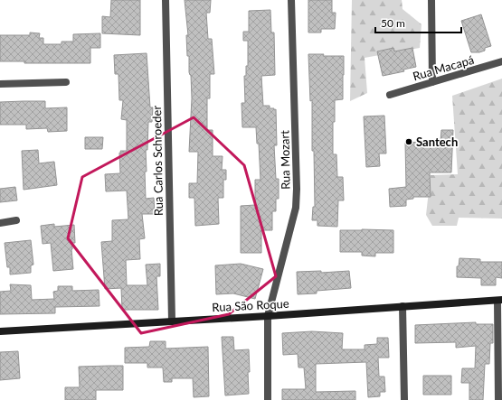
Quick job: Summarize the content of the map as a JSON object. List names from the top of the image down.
{
  "streets": {
    "street": [
      "Rua Macapá",
      "Rua Mozart",
      "Rua Carlos Schroeder",
      "Rua São Roque"
    ]
  },
  "crossings": [
    ["Rua Mozart", "Rua São Roque"],
    ["Rua Carlos Schroeder", "Rua São Roque"]
  ],
  "places": ["Santech"],
  "scale_bar": "50 m"
}
